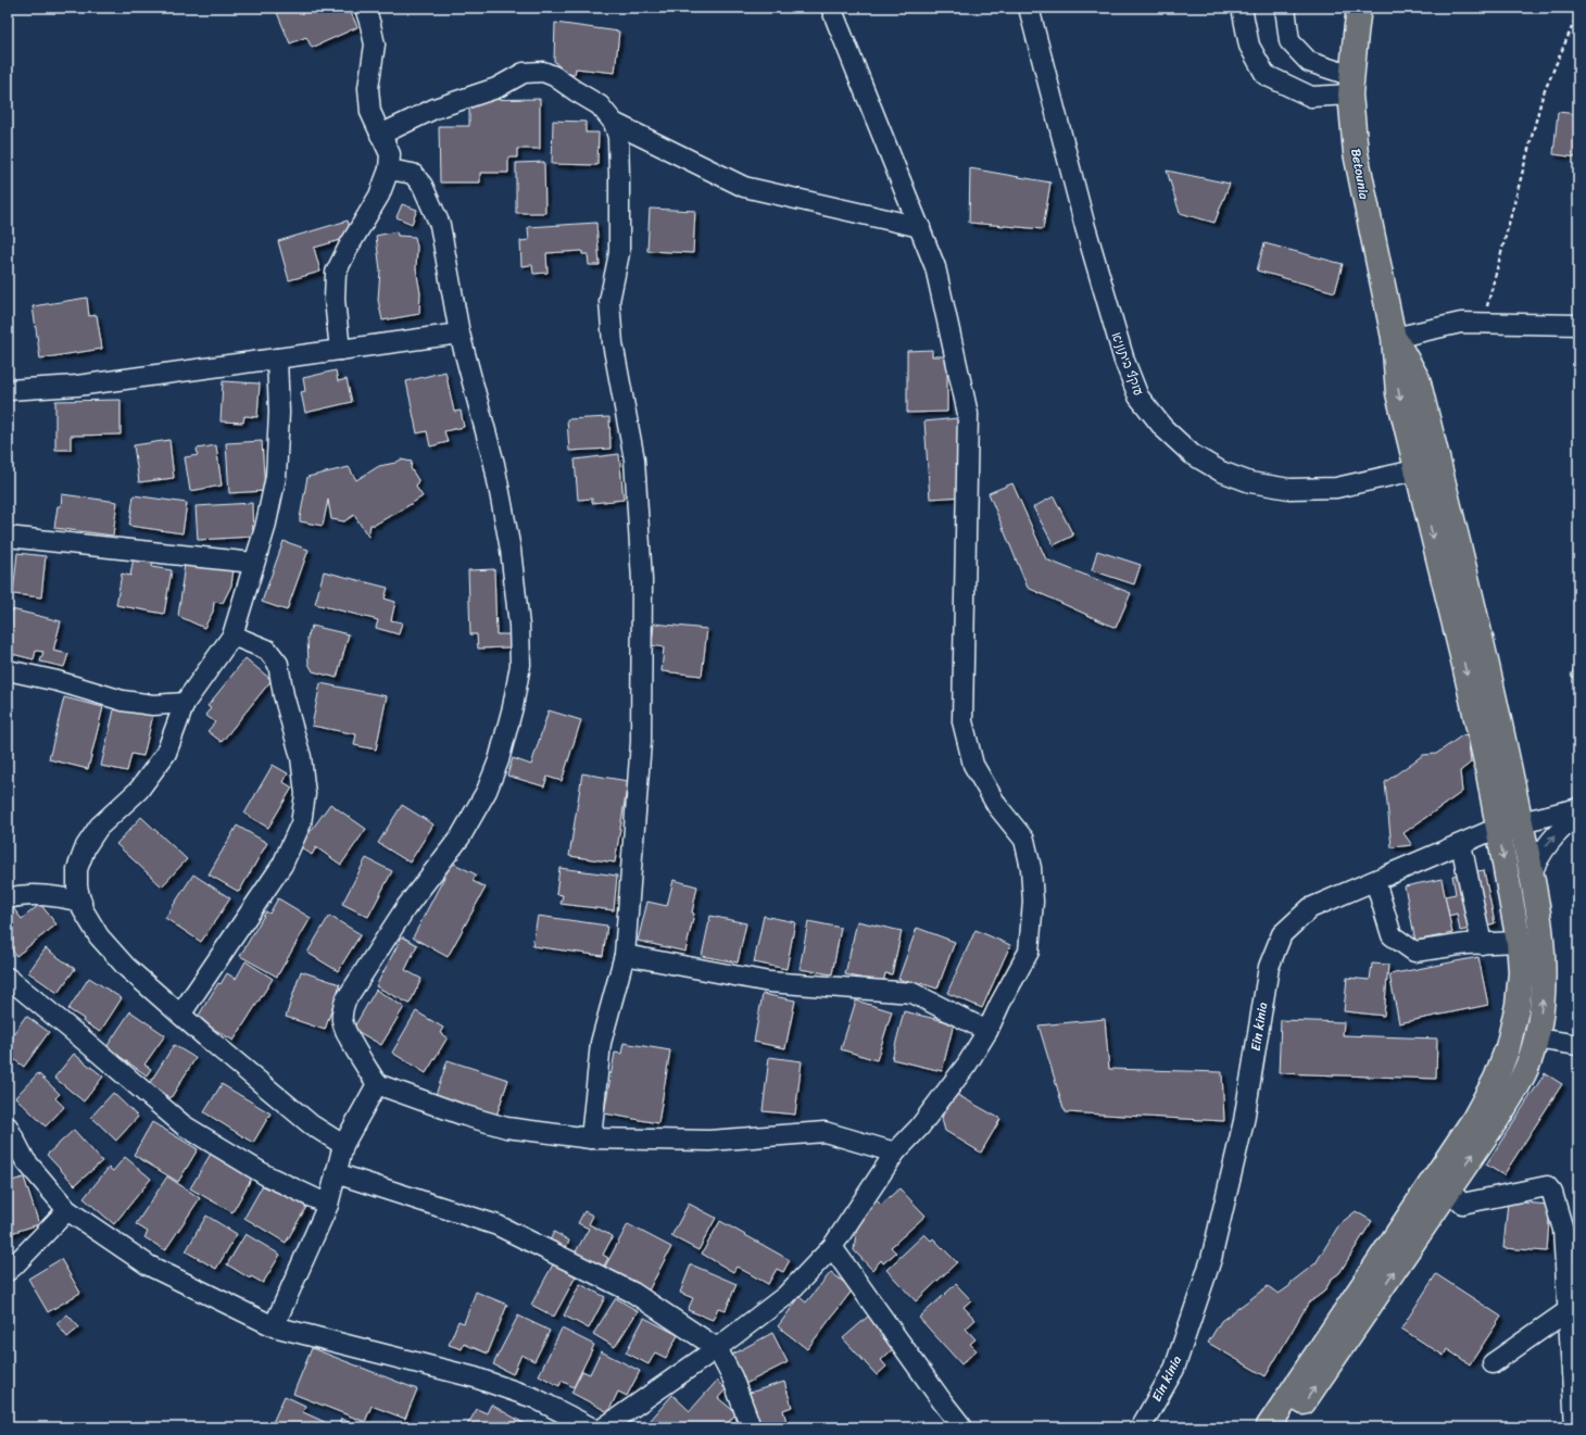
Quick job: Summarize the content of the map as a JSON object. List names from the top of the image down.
{
  "streets": {
    "main road": ["Betounia"],
    "street": ["עוקף ביתוניא", "Ein kinia"]
  },
  "crossings": [
    ["Betounia", "עוקף ביתוניא"]
  ]
}
